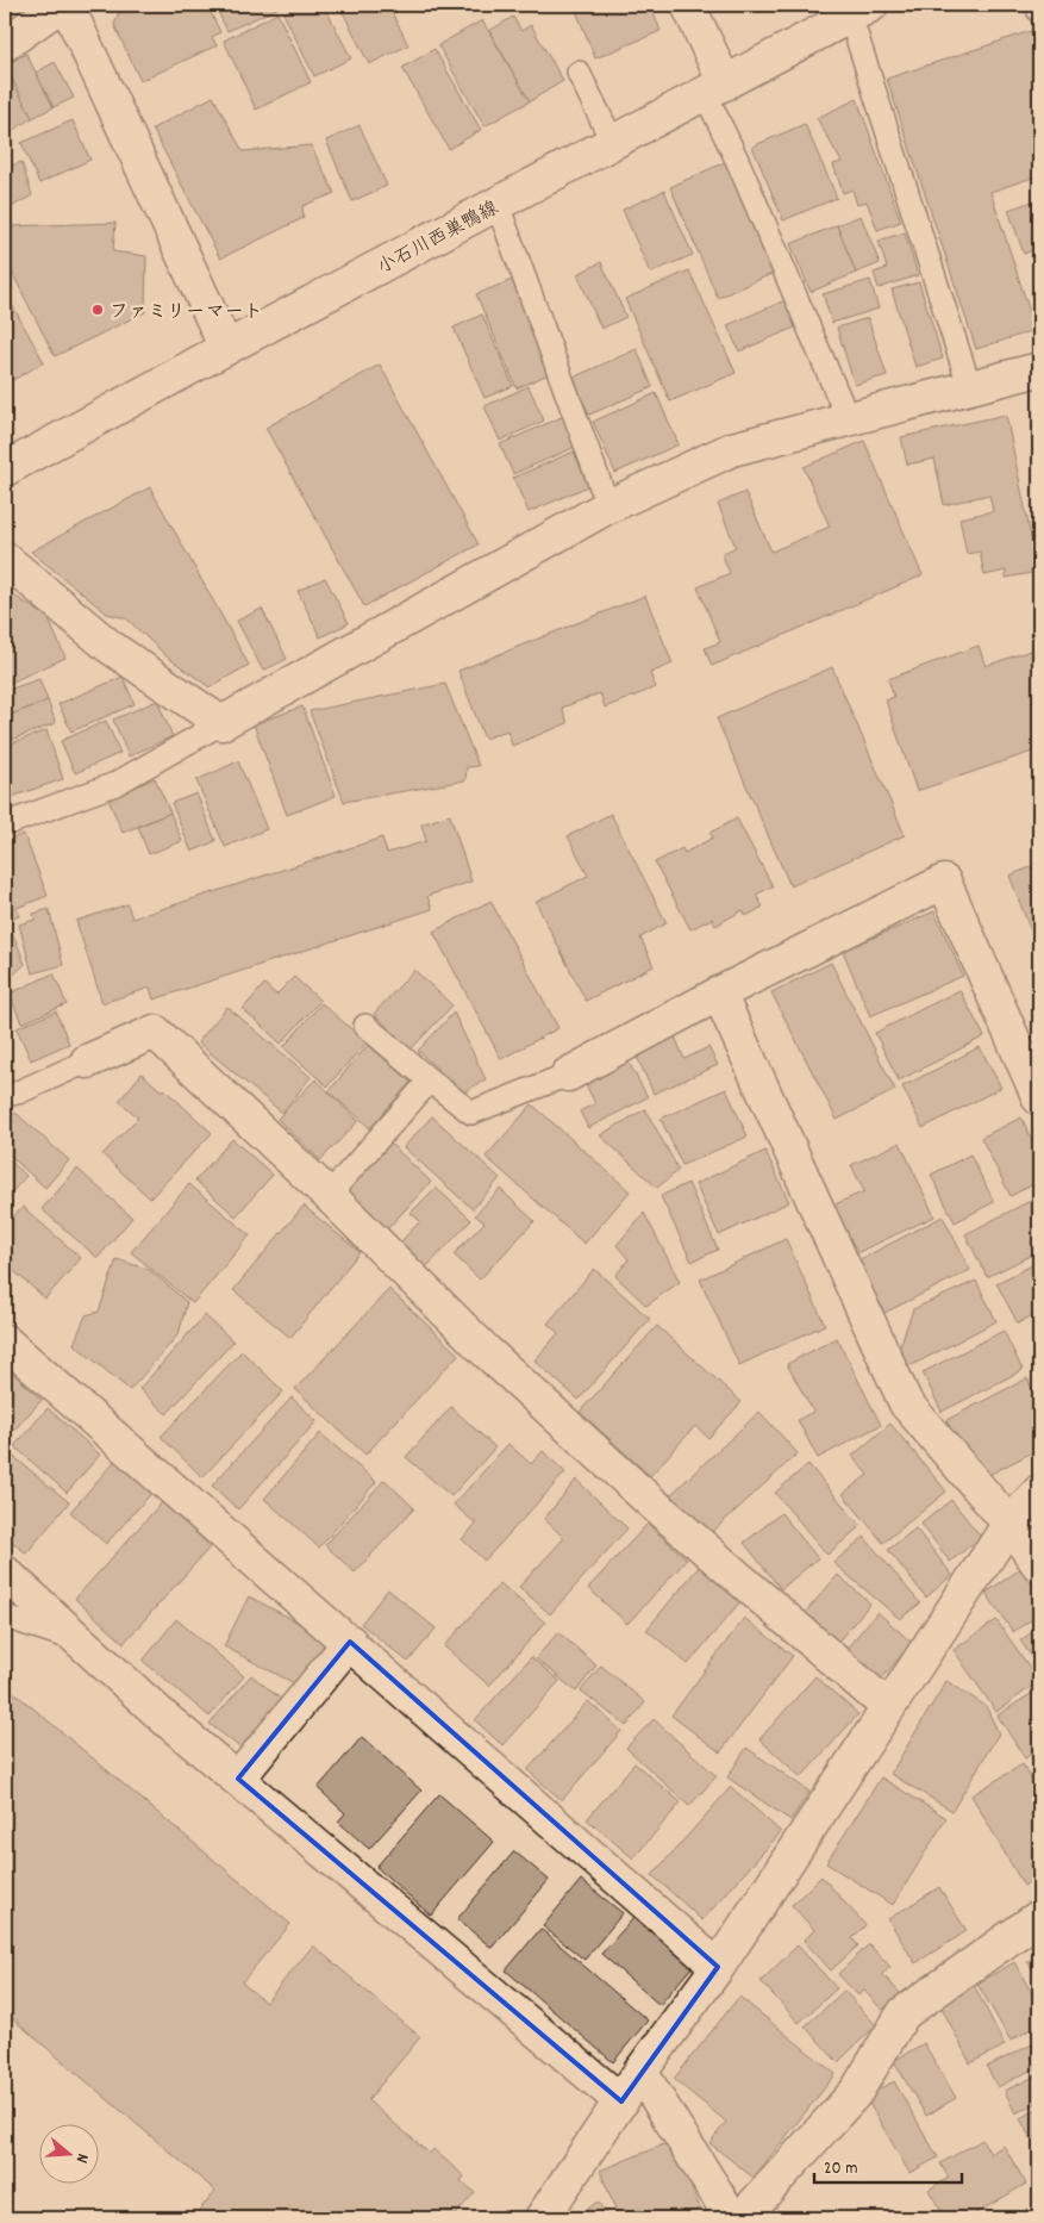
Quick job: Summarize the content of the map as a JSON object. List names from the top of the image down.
{
  "streets": {
    "street": ["小石川西巣鴨線"]
  },
  "places": ["ファミリーマート"],
  "scale_bar": "20 m",
  "north": "right"
}
